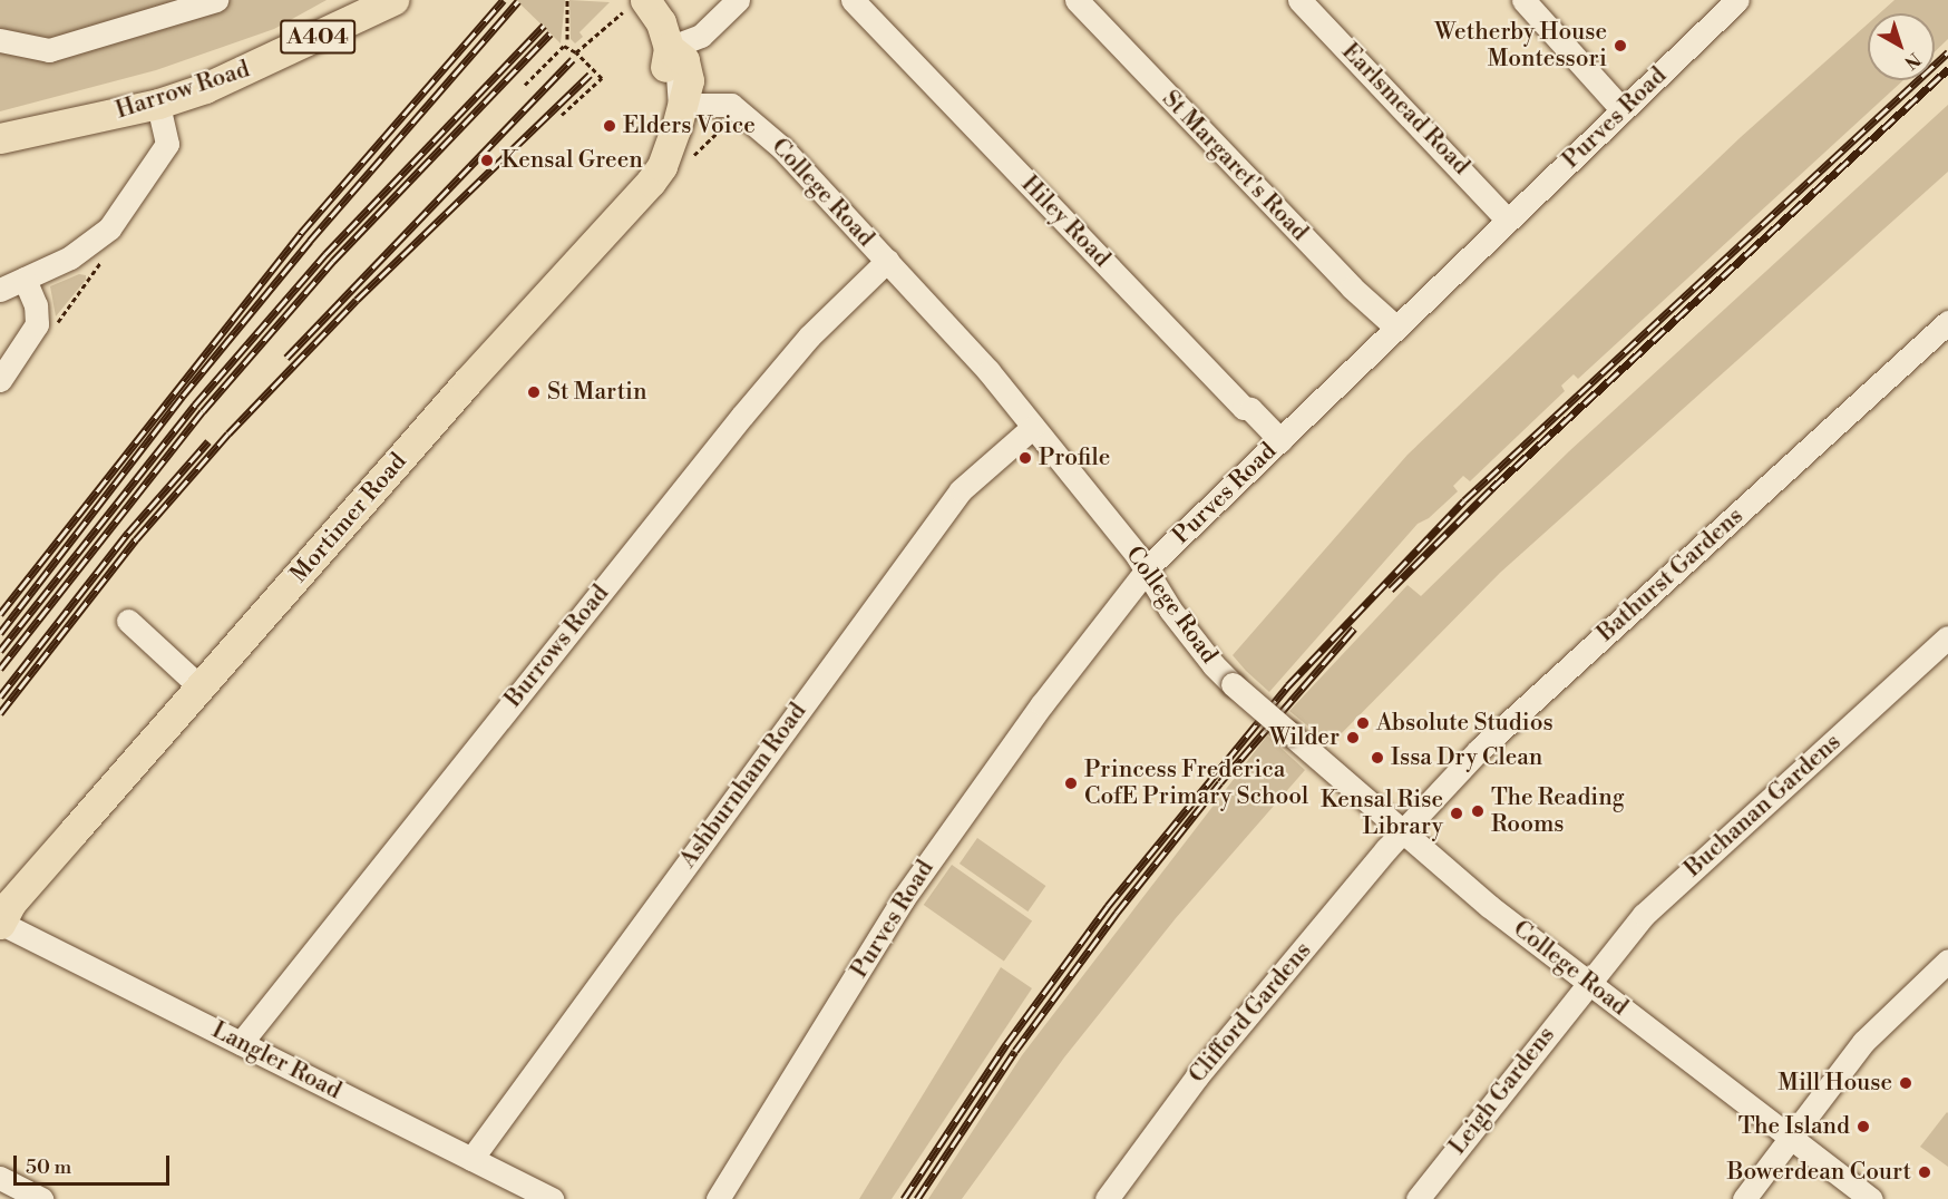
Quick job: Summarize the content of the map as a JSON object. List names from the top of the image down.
{
  "streets": {
    "main road": ["A404", "Harrow Road", "Mortimer Road"],
    "street": [
      "Earlsmead Road",
      "Purves Road",
      "St Margaret's Road",
      "College Road",
      "Hiley Road",
      "Bathurst Gardens",
      "Burrows Road",
      "Ashburnham Road",
      "Buchanan Gardens",
      "Clifford Gardens",
      "Langler Road",
      "Leigh Gardens"
    ]
  },
  "crossings": [
    ["Earlsmead Road", "Purves Road"],
    ["Purves Road", "St Margaret's Road"],
    ["Purves Road", "College Road"],
    ["Purves Road", "Hiley Road"],
    ["College Road", "Bathurst Gardens"],
    ["College Road", "Burrows Road"],
    ["College Road", "Ashburnham Road"],
    ["College Road", "Buchanan Gardens"],
    ["College Road", "Clifford Gardens"],
    ["College Road", "Leigh Gardens"],
    ["Mortimer Road", "Langler Road"],
    ["Bathurst Gardens", "Clifford Gardens"],
    ["Burrows Road", "Langler Road"],
    ["Ashburnham Road", "Langler Road"],
    ["Buchanan Gardens", "Leigh Gardens"]
  ],
  "places": [
    "Wetherby House Montessori",
    "Elders Voice",
    "Kensal Green",
    "St Martin",
    "Profile",
    "Absolute Studios",
    "Wilder",
    "Issa Dry Clean",
    "Princess Frederica CofE Primary School",
    "The Reading Rooms",
    "Kensal Rise Library",
    "Mill House",
    "The Island",
    "Bowerdean Court"
  ],
  "scale_bar": "50 m",
  "north": "bottom right"
}
